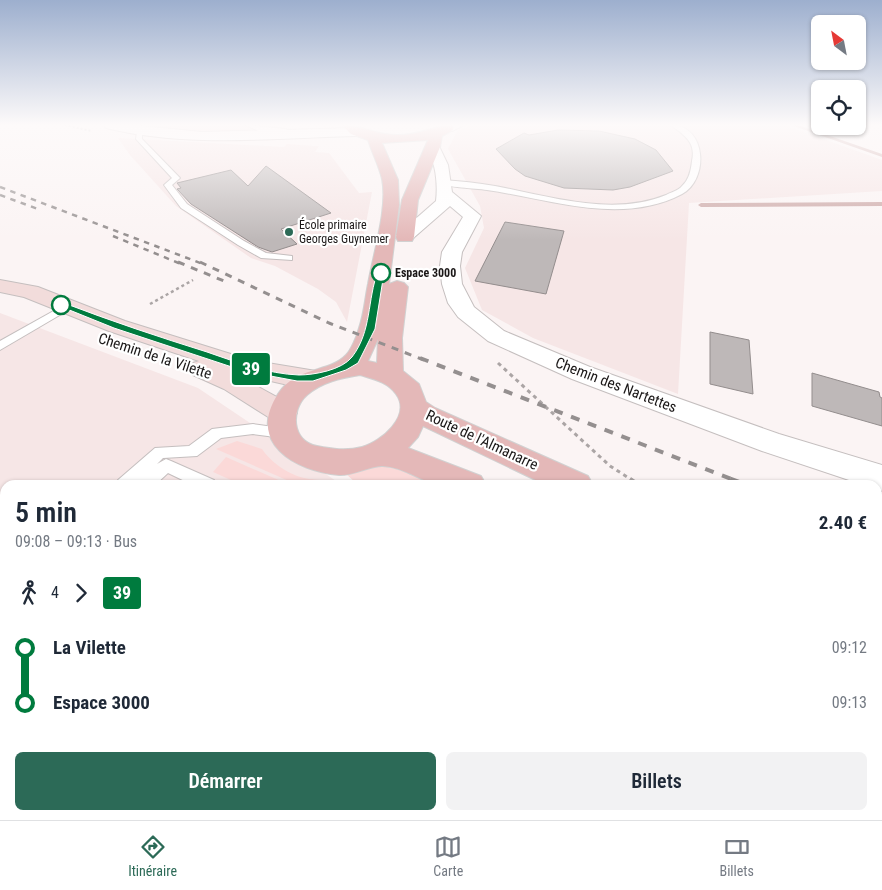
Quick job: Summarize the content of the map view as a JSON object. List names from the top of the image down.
{
  "streets": {
    "main road": ["Chemin de la Vilette", "Route de l'Almanarre"],
    "street": ["Chemin des Nartettes"]
  },
  "crossings": [
    ["Chemin de la Vilette", "Route de l'Almanarre"]
  ],
  "places": ["École primaire Georges Guynemer", "Espace 3000"],
  "lines": ["bus line 39"],
  "north": "top left",
  "page": {
    "on_map": "39",
    "heading": ["5 min", "09:08 – 09:13 · Bus", "2.40 €"],
    "legs": ["4", "39"],
    "list": [
      {
        "name": "La Vilette",
        "value": "09:12"
      },
      {
        "name": "Espace 3000",
        "value": "09:13"
      }
    ],
    "buttons": ["Démarrer", "Billets"],
    "tabs": ["Itinéraire", "Carte", "Billets"]
  }
}
